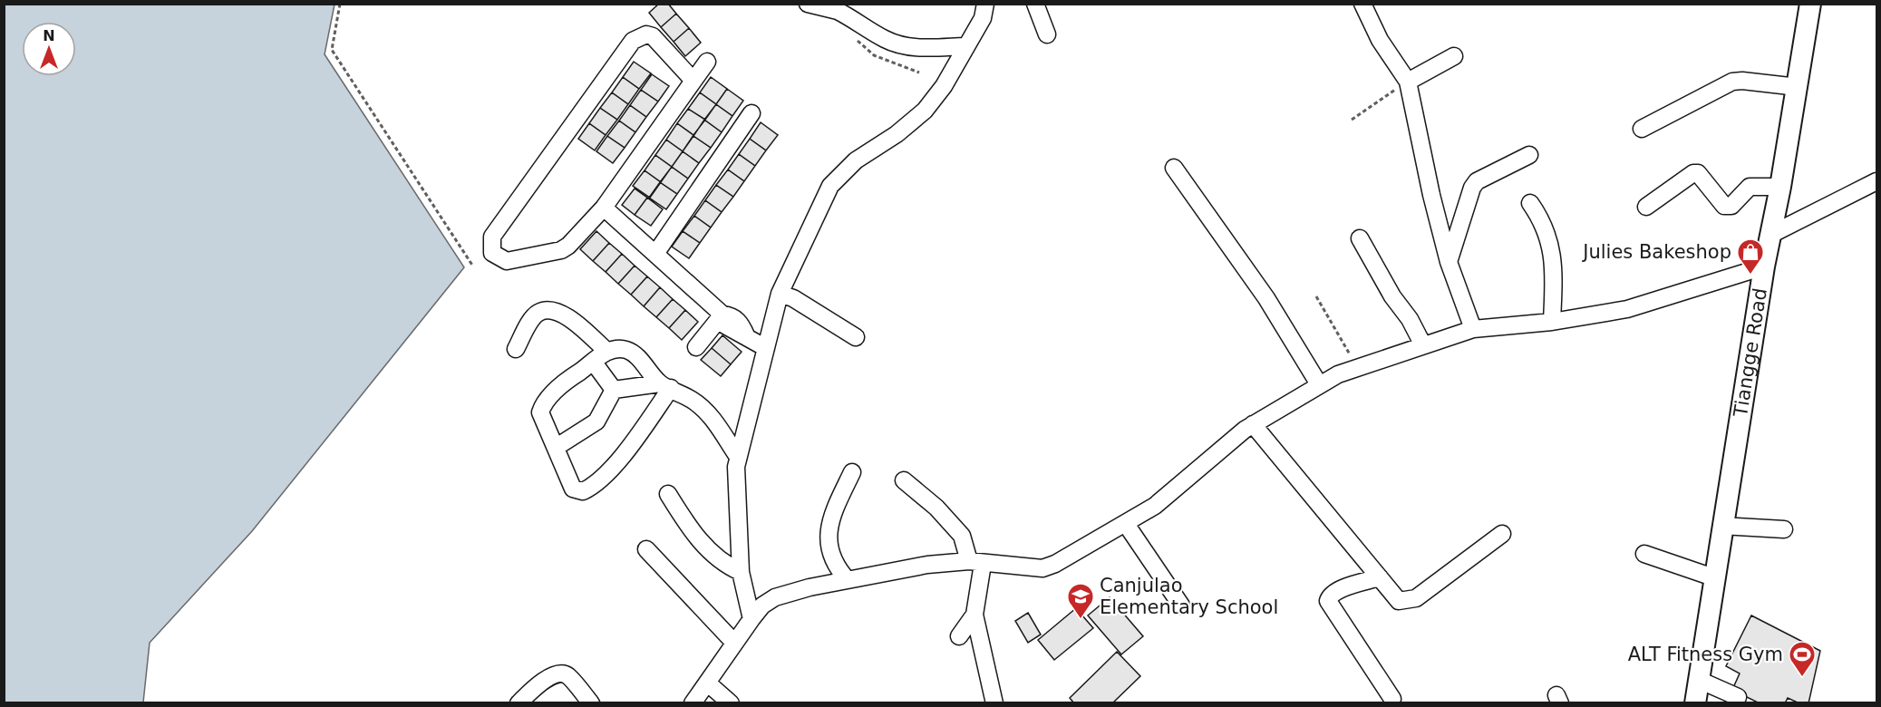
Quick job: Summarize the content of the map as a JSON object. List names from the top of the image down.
{
  "streets": {
    "main road": ["Tiangge Road"]
  },
  "places": {
    "shop": ["Julies Bakeshop"],
    "school or university": ["Canjulao Elementary School"],
    "sports": ["ALT Fitness Gym"]
  },
  "north": "top"
}
